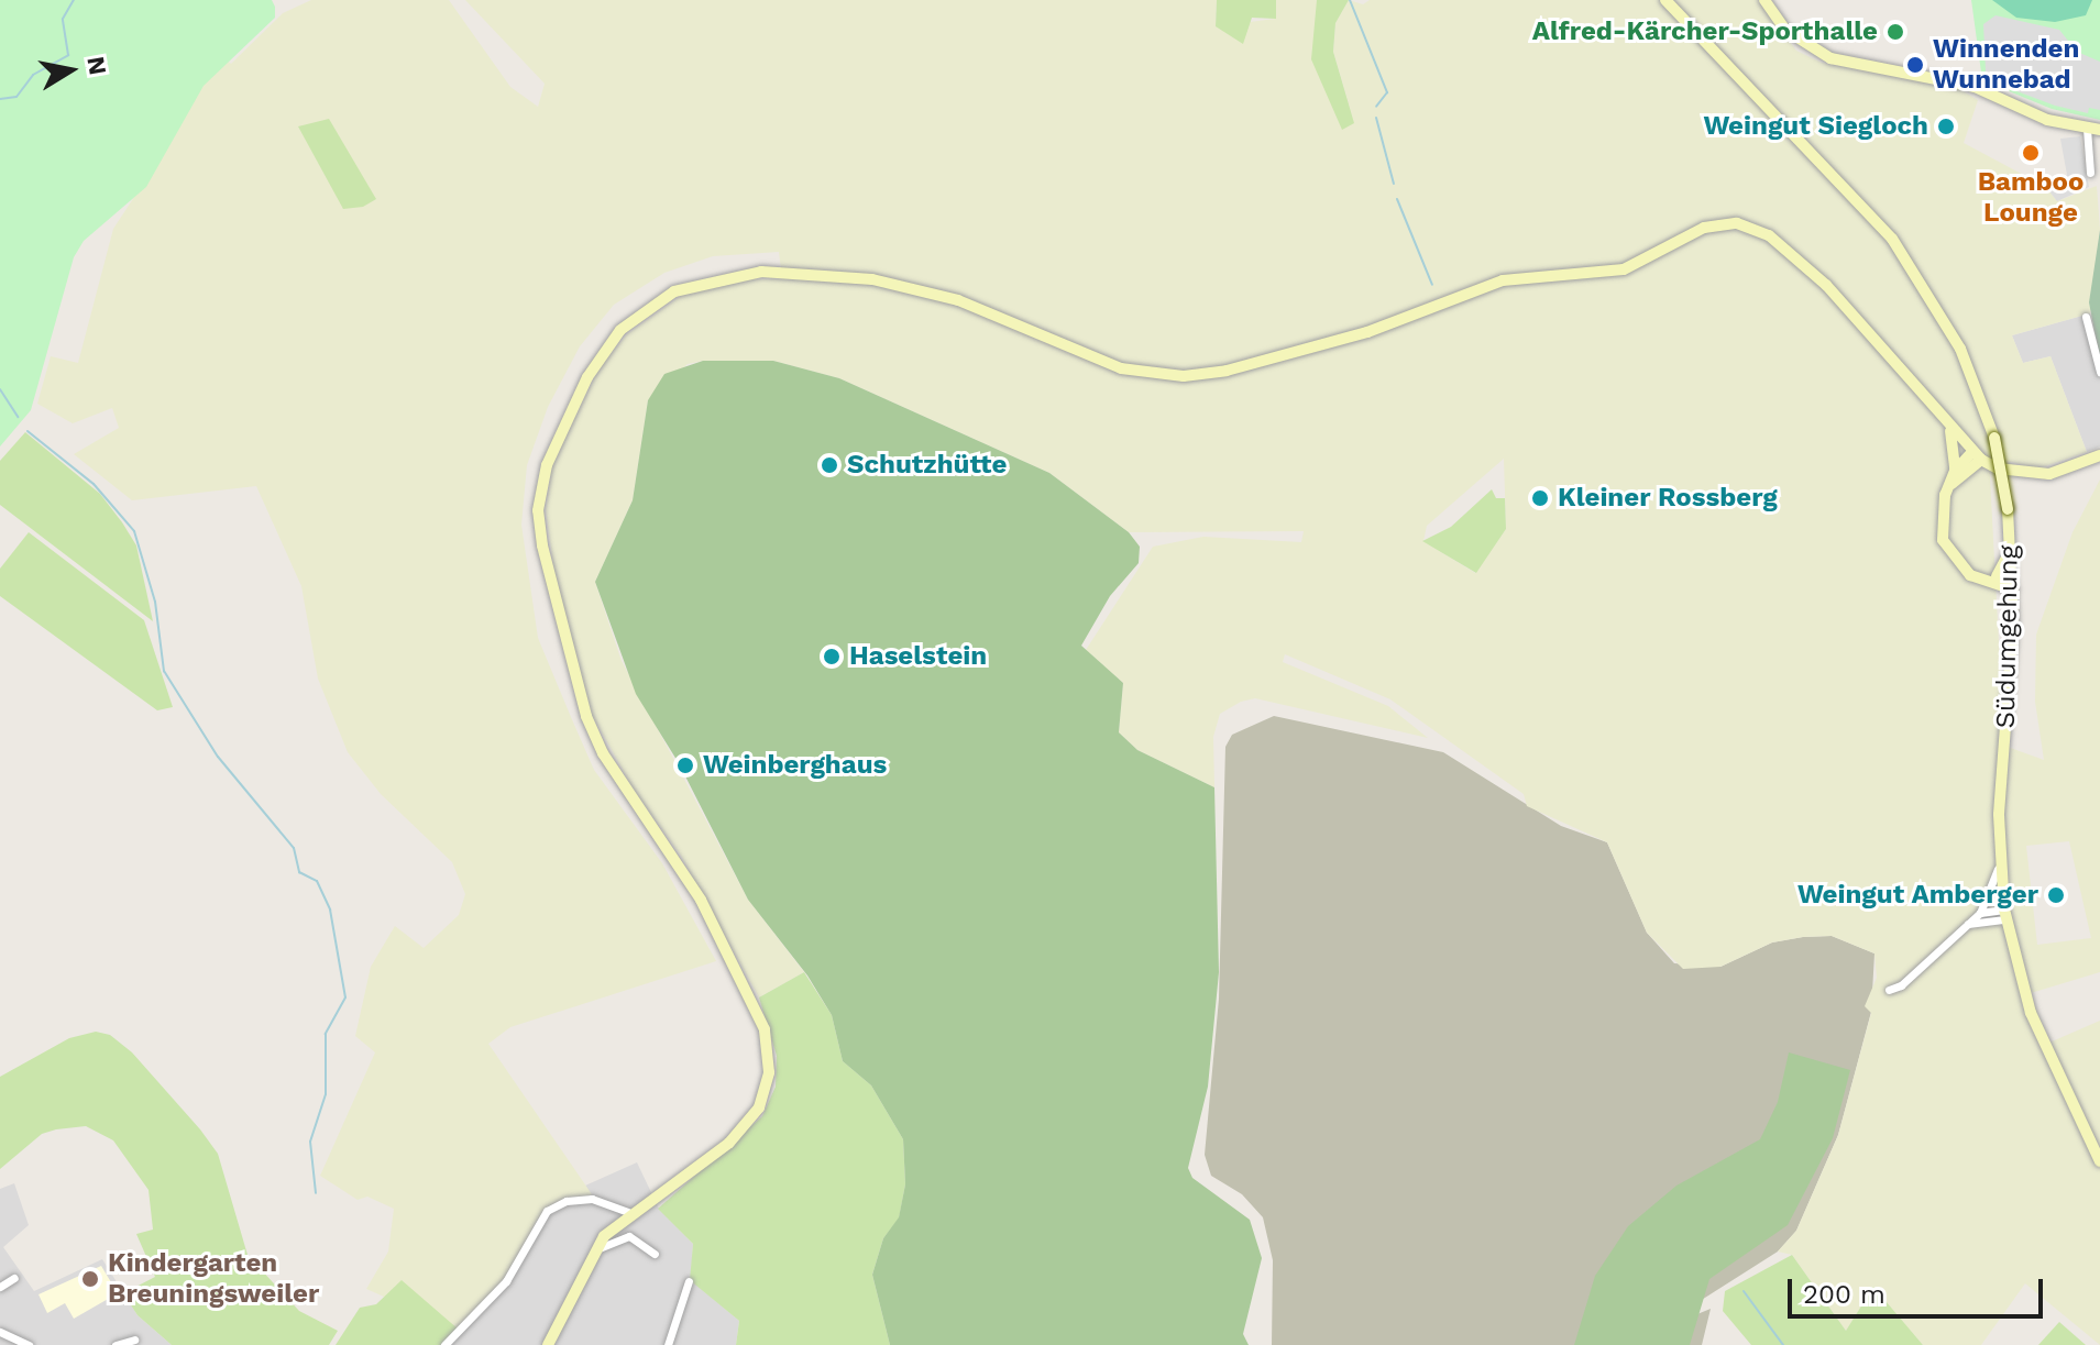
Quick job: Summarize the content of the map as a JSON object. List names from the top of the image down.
{
  "streets": {
    "street": ["Südumgehung"]
  },
  "places": [
    "Alfred-Kärcher-Sporthalle",
    "Winnenden Wunnebad",
    "Weingut Siegloch",
    "Bamboo Lounge",
    "Schutzhütte",
    "Kleiner Rossberg",
    "Haselstein",
    "Weinberghaus",
    "Weingut Amberger",
    "Kindergarten Breuningsweiler"
  ],
  "scale_bar": "200 m",
  "north": "right"
}
